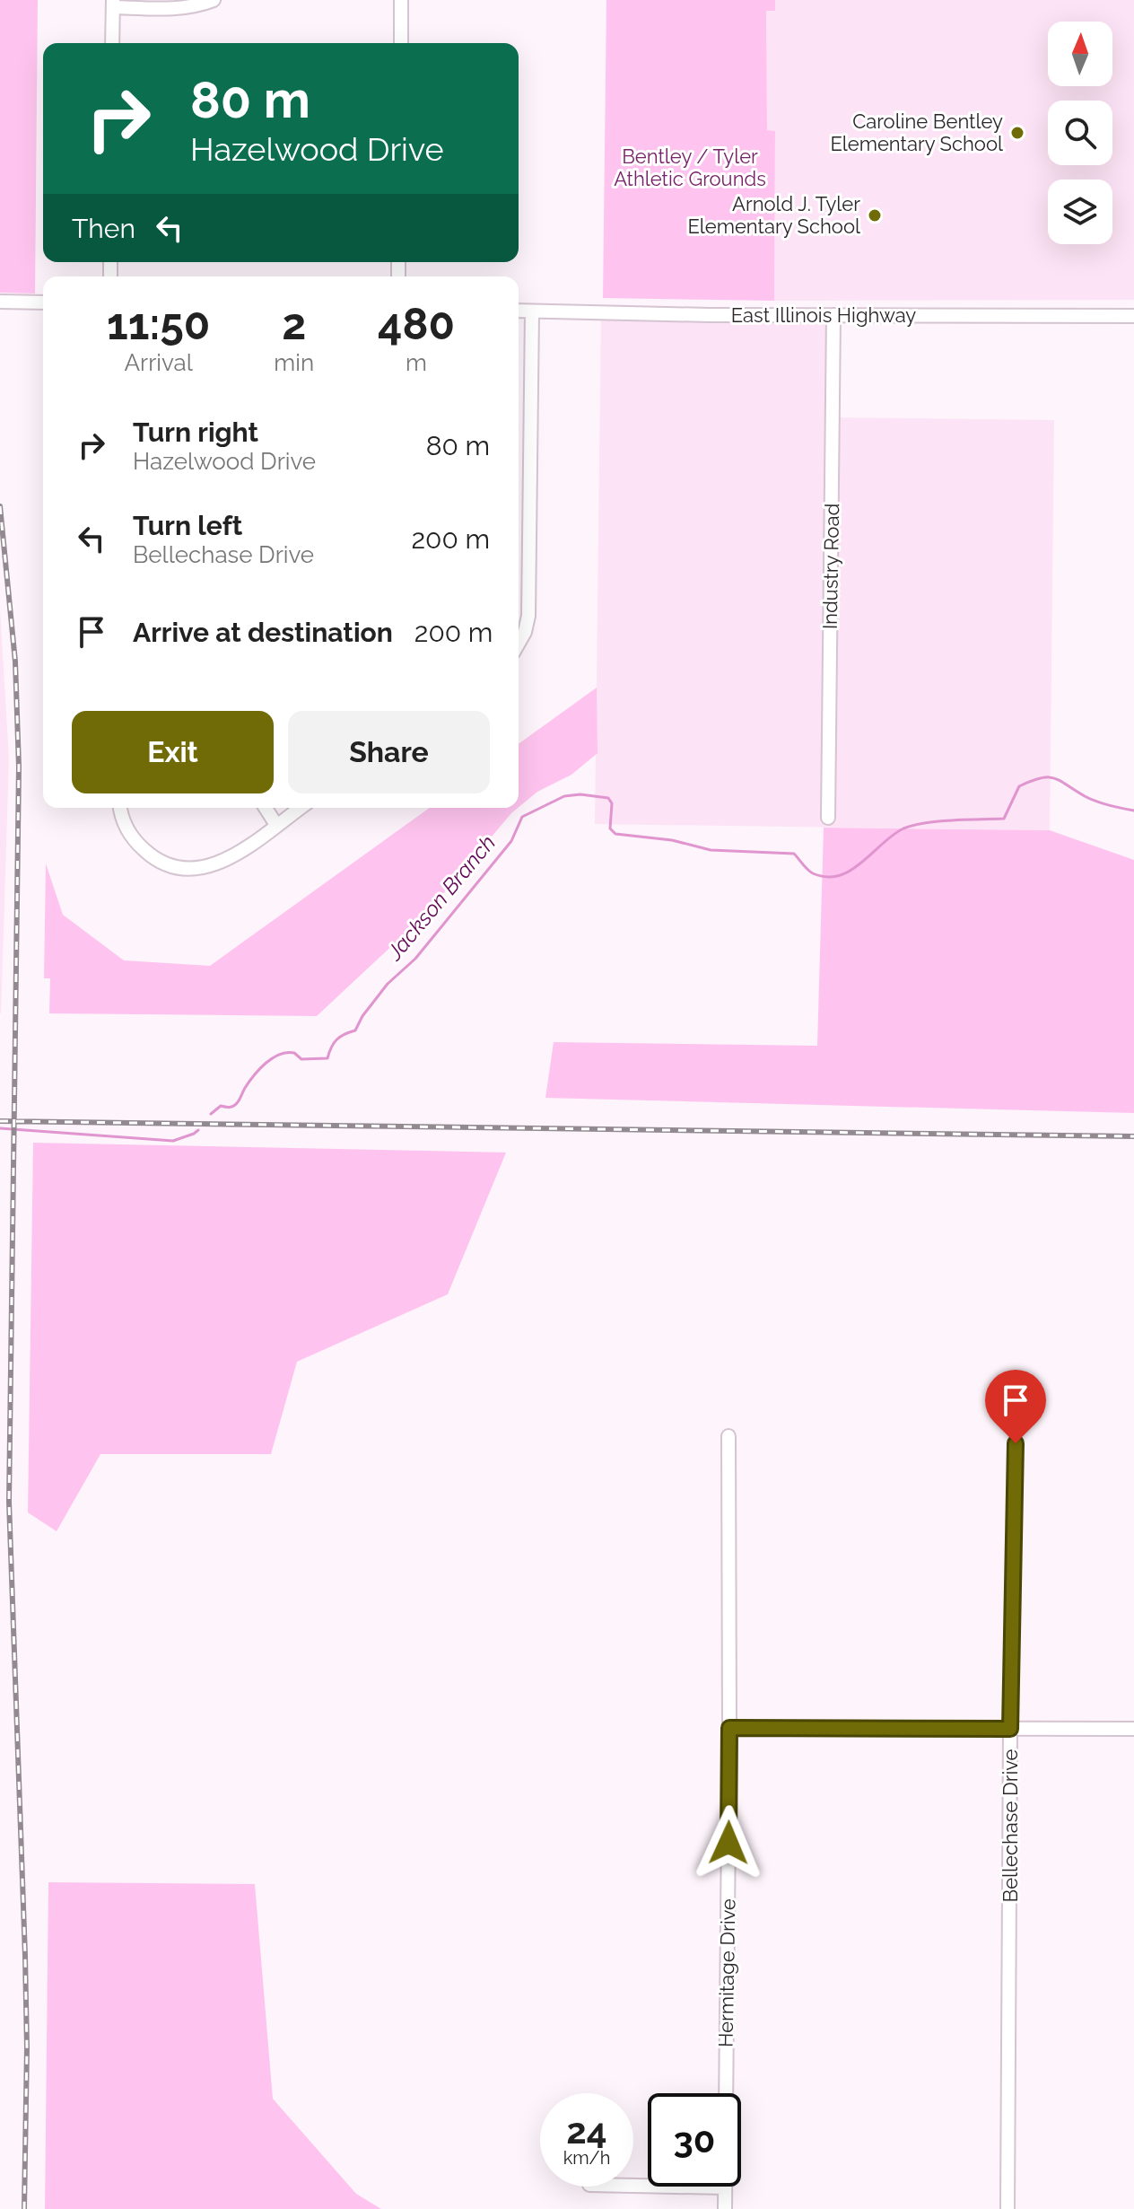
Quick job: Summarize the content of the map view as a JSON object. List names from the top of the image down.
{
  "streets": {
    "street": [
      "East Illinois Highway",
      "Industry Road",
      "Bellechase Drive",
      "Hermitage Drive"
    ]
  },
  "crossings": [
    ["East Illinois Highway", "Industry Road"]
  ],
  "water": ["Jackson Branch"],
  "parks": ["Bentley / Tyler Athletic Grounds"],
  "places": ["Caroline Bentley Elementary School", "Arnold J. Tyler Elementary School"],
  "north": "top",
  "page": {
    "turn": ["80 m", "Hazelwood Drive"],
    "then": "Then",
    "eta": [
      "11:50",
      "Arrival",
      "2",
      "min",
      "480",
      "m"
    ],
    "list": [
      {
        "name": "Turn right",
        "note": "Hazelwood Drive",
        "value": "80 m"
      },
      {
        "name": "Turn left",
        "note": "Bellechase Drive",
        "value": "200 m"
      },
      {
        "name": "Arrive at destination",
        "value": "200 m"
      }
    ],
    "buttons": ["Exit", "Share"],
    "speed": "24 km/h",
    "limit": "30"
  }
}
